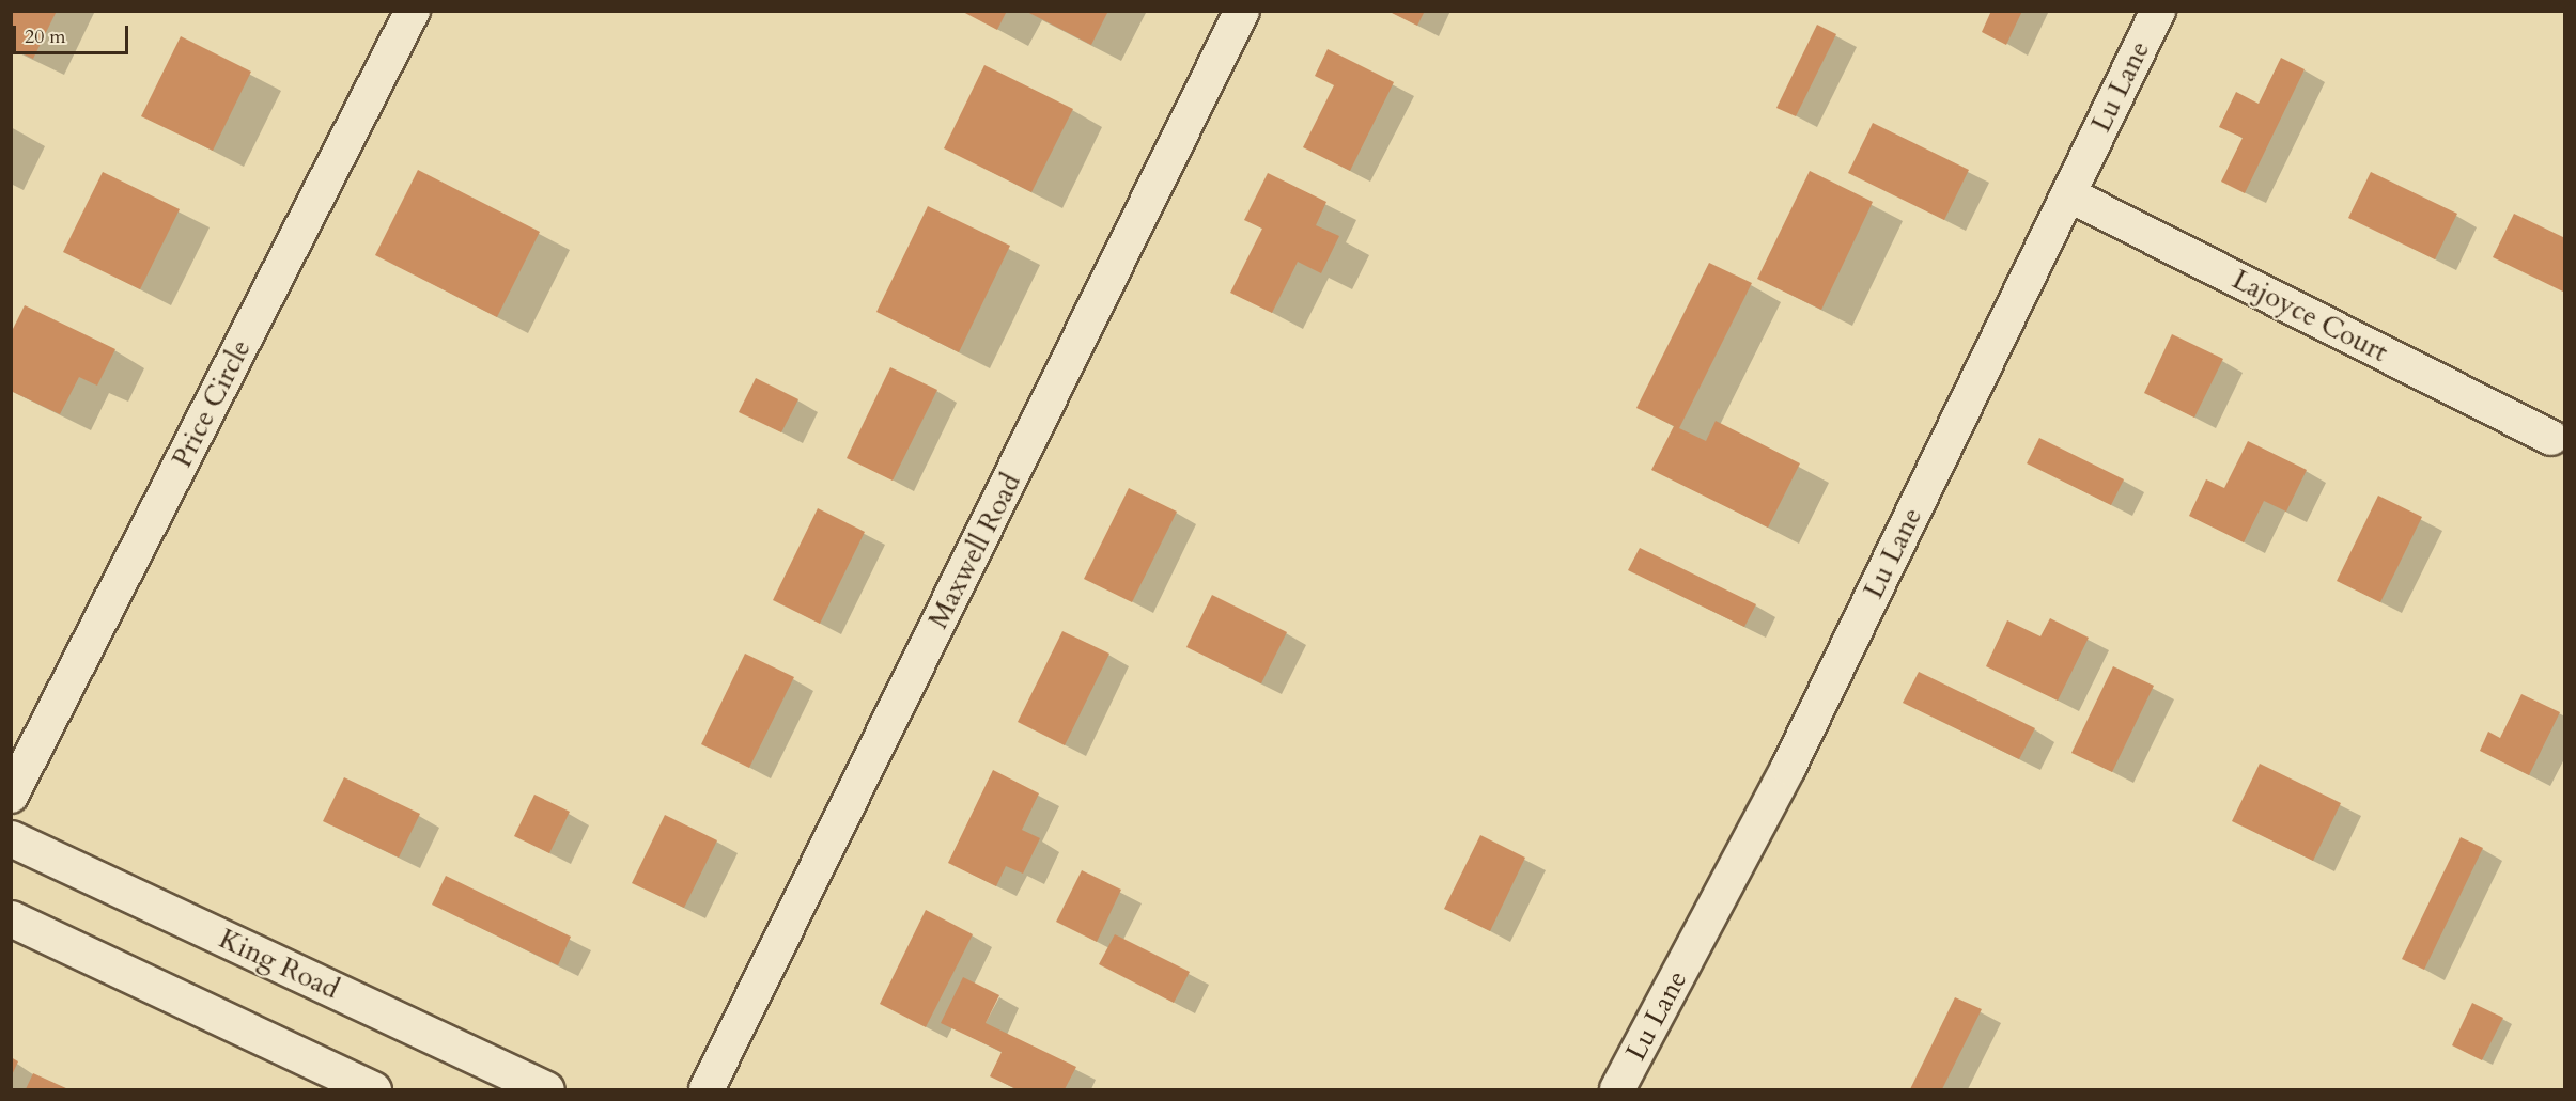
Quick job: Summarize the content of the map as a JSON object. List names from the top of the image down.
{
  "streets": {
    "street": [
      "Lu Lane",
      "Lajoyce Court",
      "Price Circle",
      "Maxwell Road",
      "King Road"
    ]
  },
  "crossings": [
    ["Lu Lane", "Lajoyce Court"]
  ],
  "scale_bar": "20 m"
}
